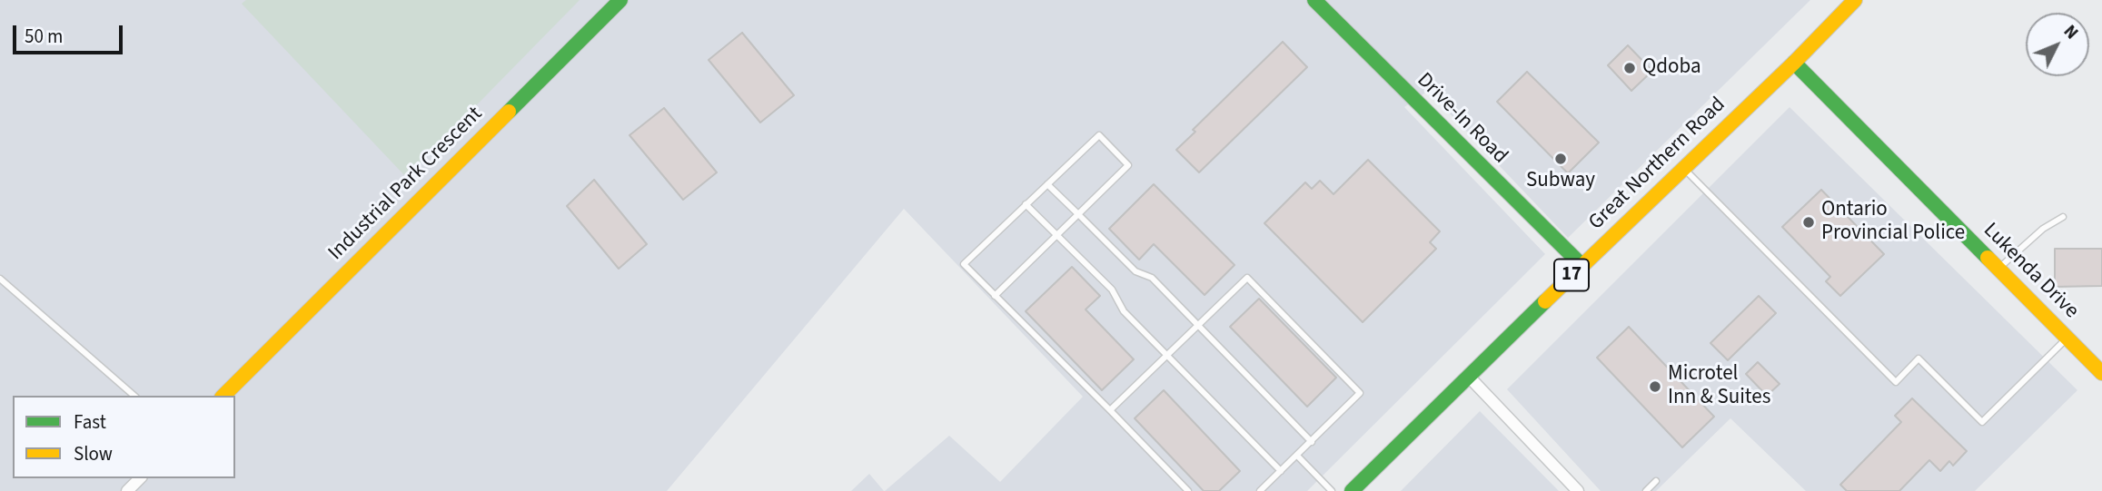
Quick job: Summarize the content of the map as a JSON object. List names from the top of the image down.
{
  "streets": {
    "main road": [
      "Drive-In Road",
      "Great Northern Road",
      "Industrial Park Crescent",
      "Lukenda Drive",
      "17"
    ]
  },
  "crossings": [
    ["Drive-In Road", "Great Northern Road"],
    ["Great Northern Road", "Lukenda Drive"]
  ],
  "places": [
    "Qdoba",
    "Subway",
    "Ontario Provincial Police",
    "Microtel Inn & Suites"
  ],
  "legend": ["Fast", "Slow"],
  "scale_bar": "50 m",
  "north": "top right"
}
